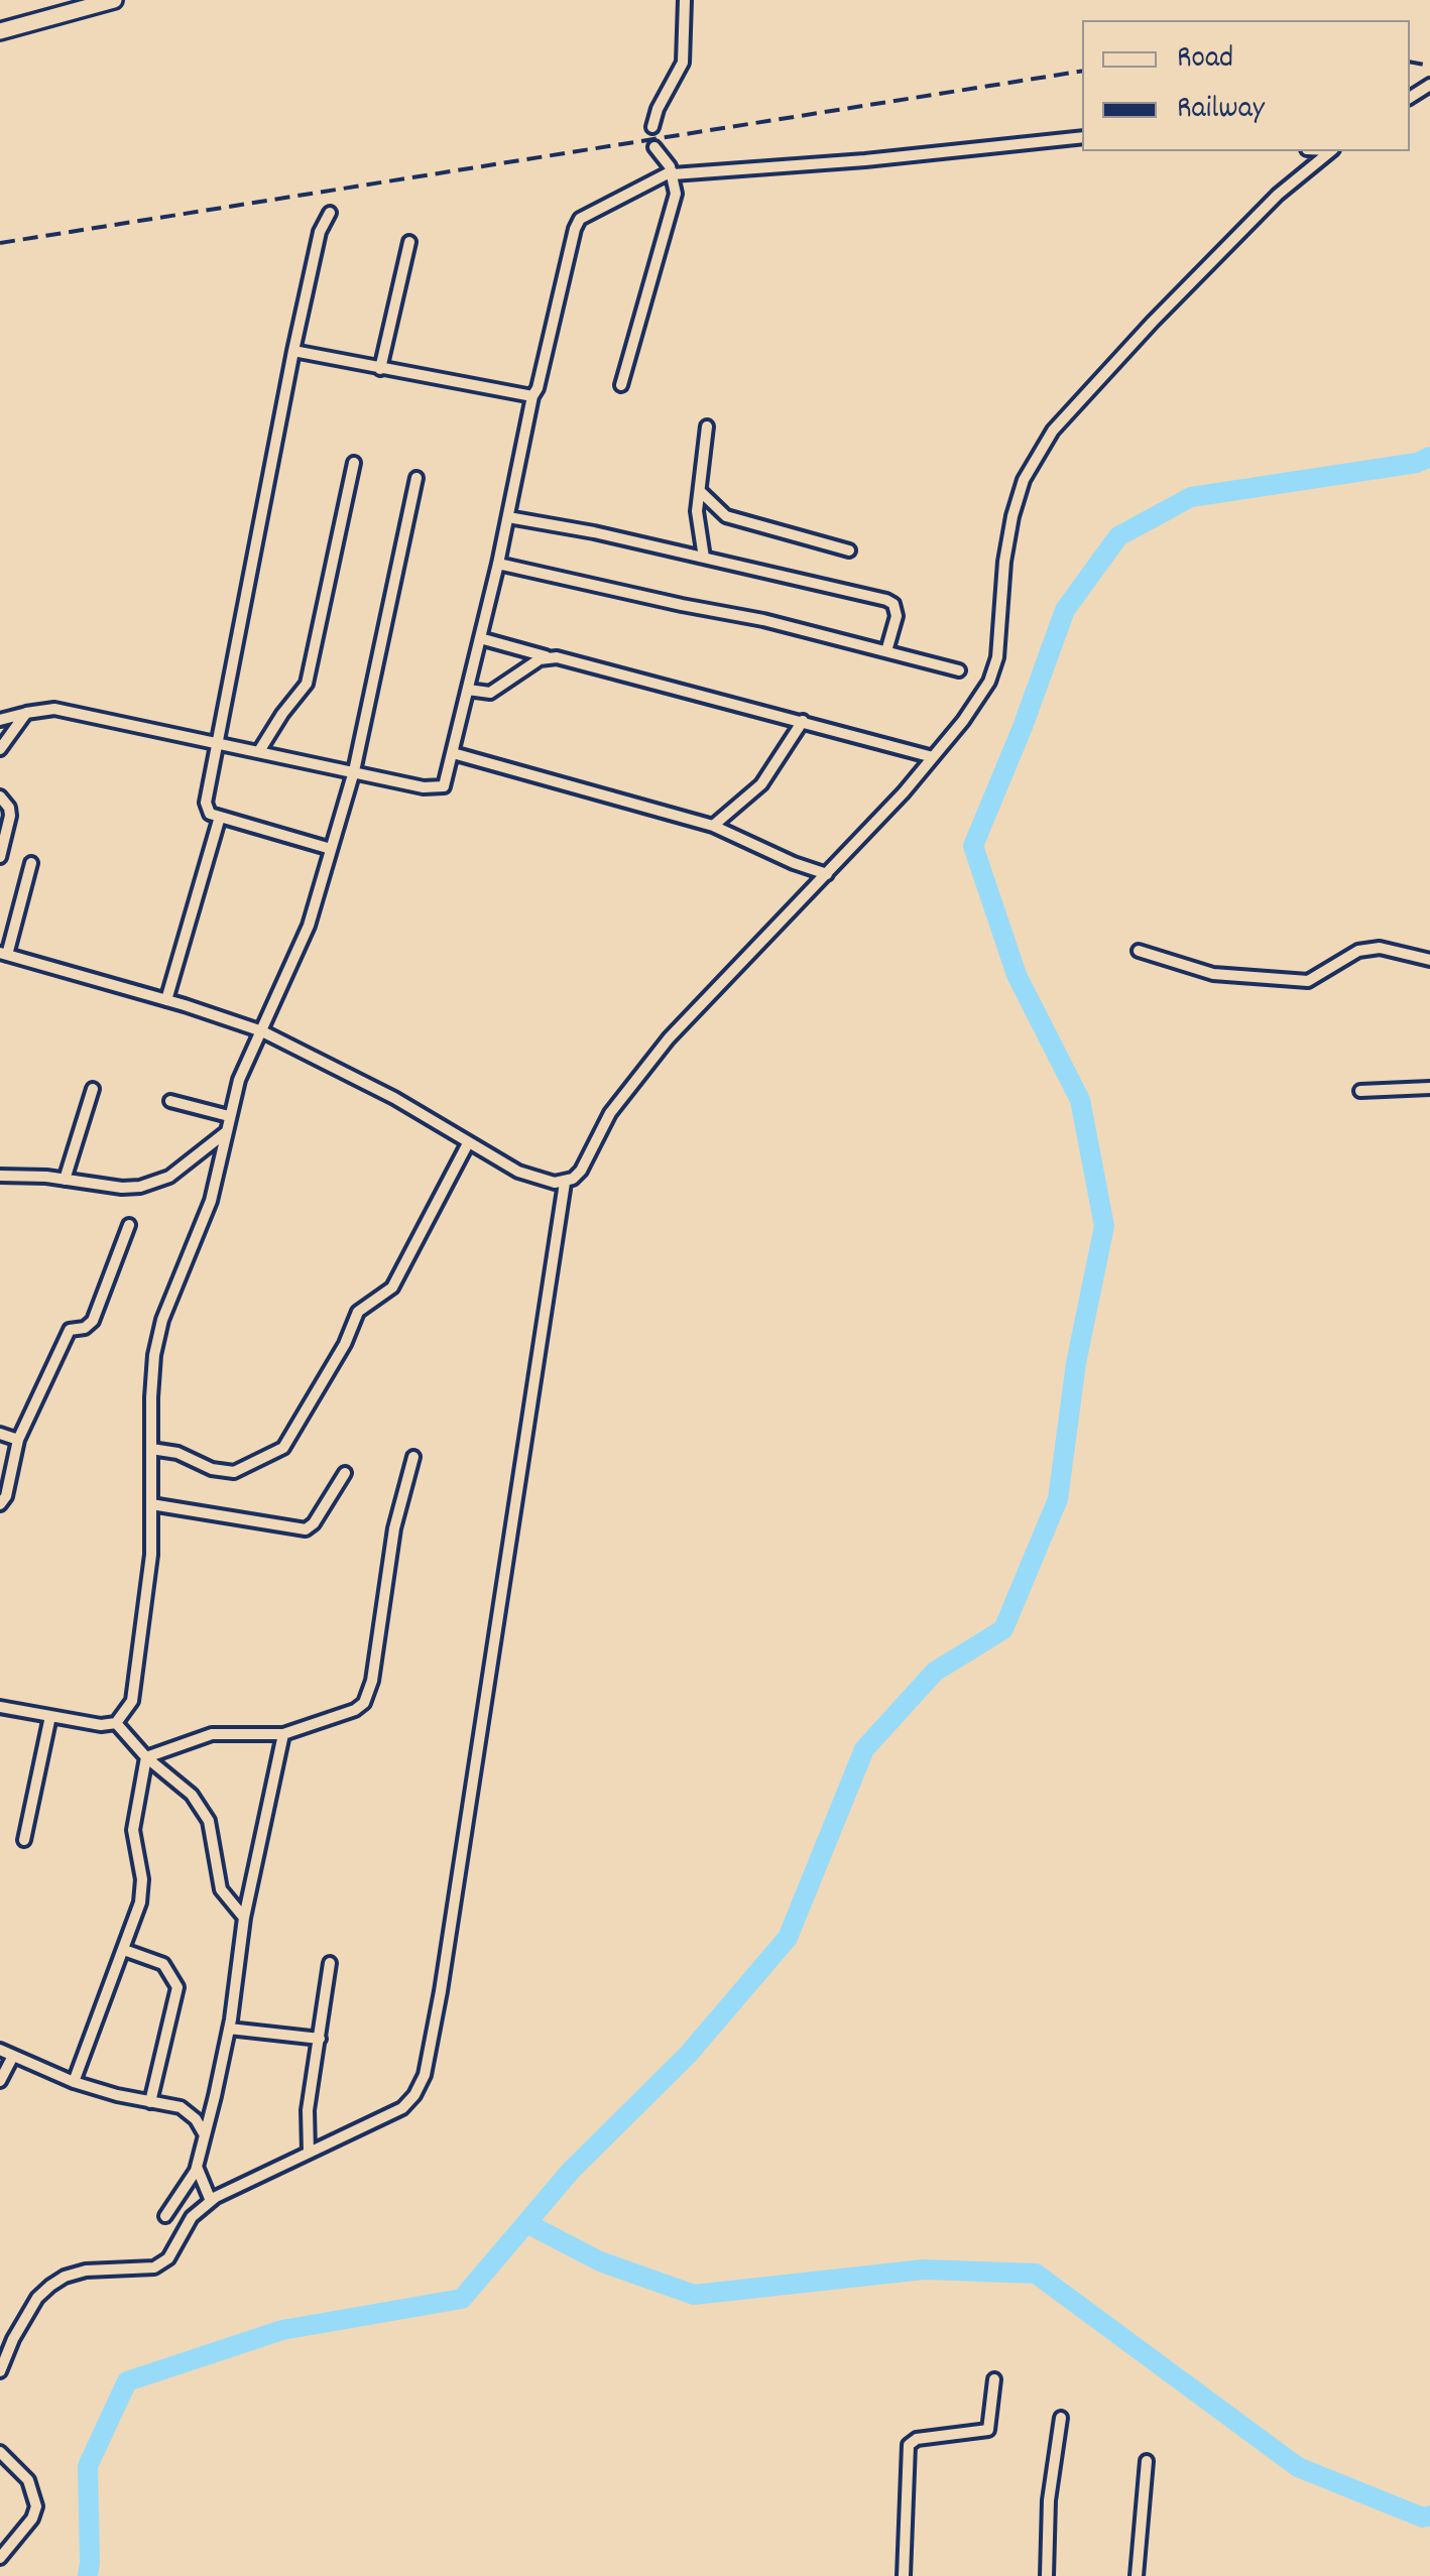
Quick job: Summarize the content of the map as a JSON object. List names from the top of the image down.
{
  "legend": ["Road", "Railway"]
}
